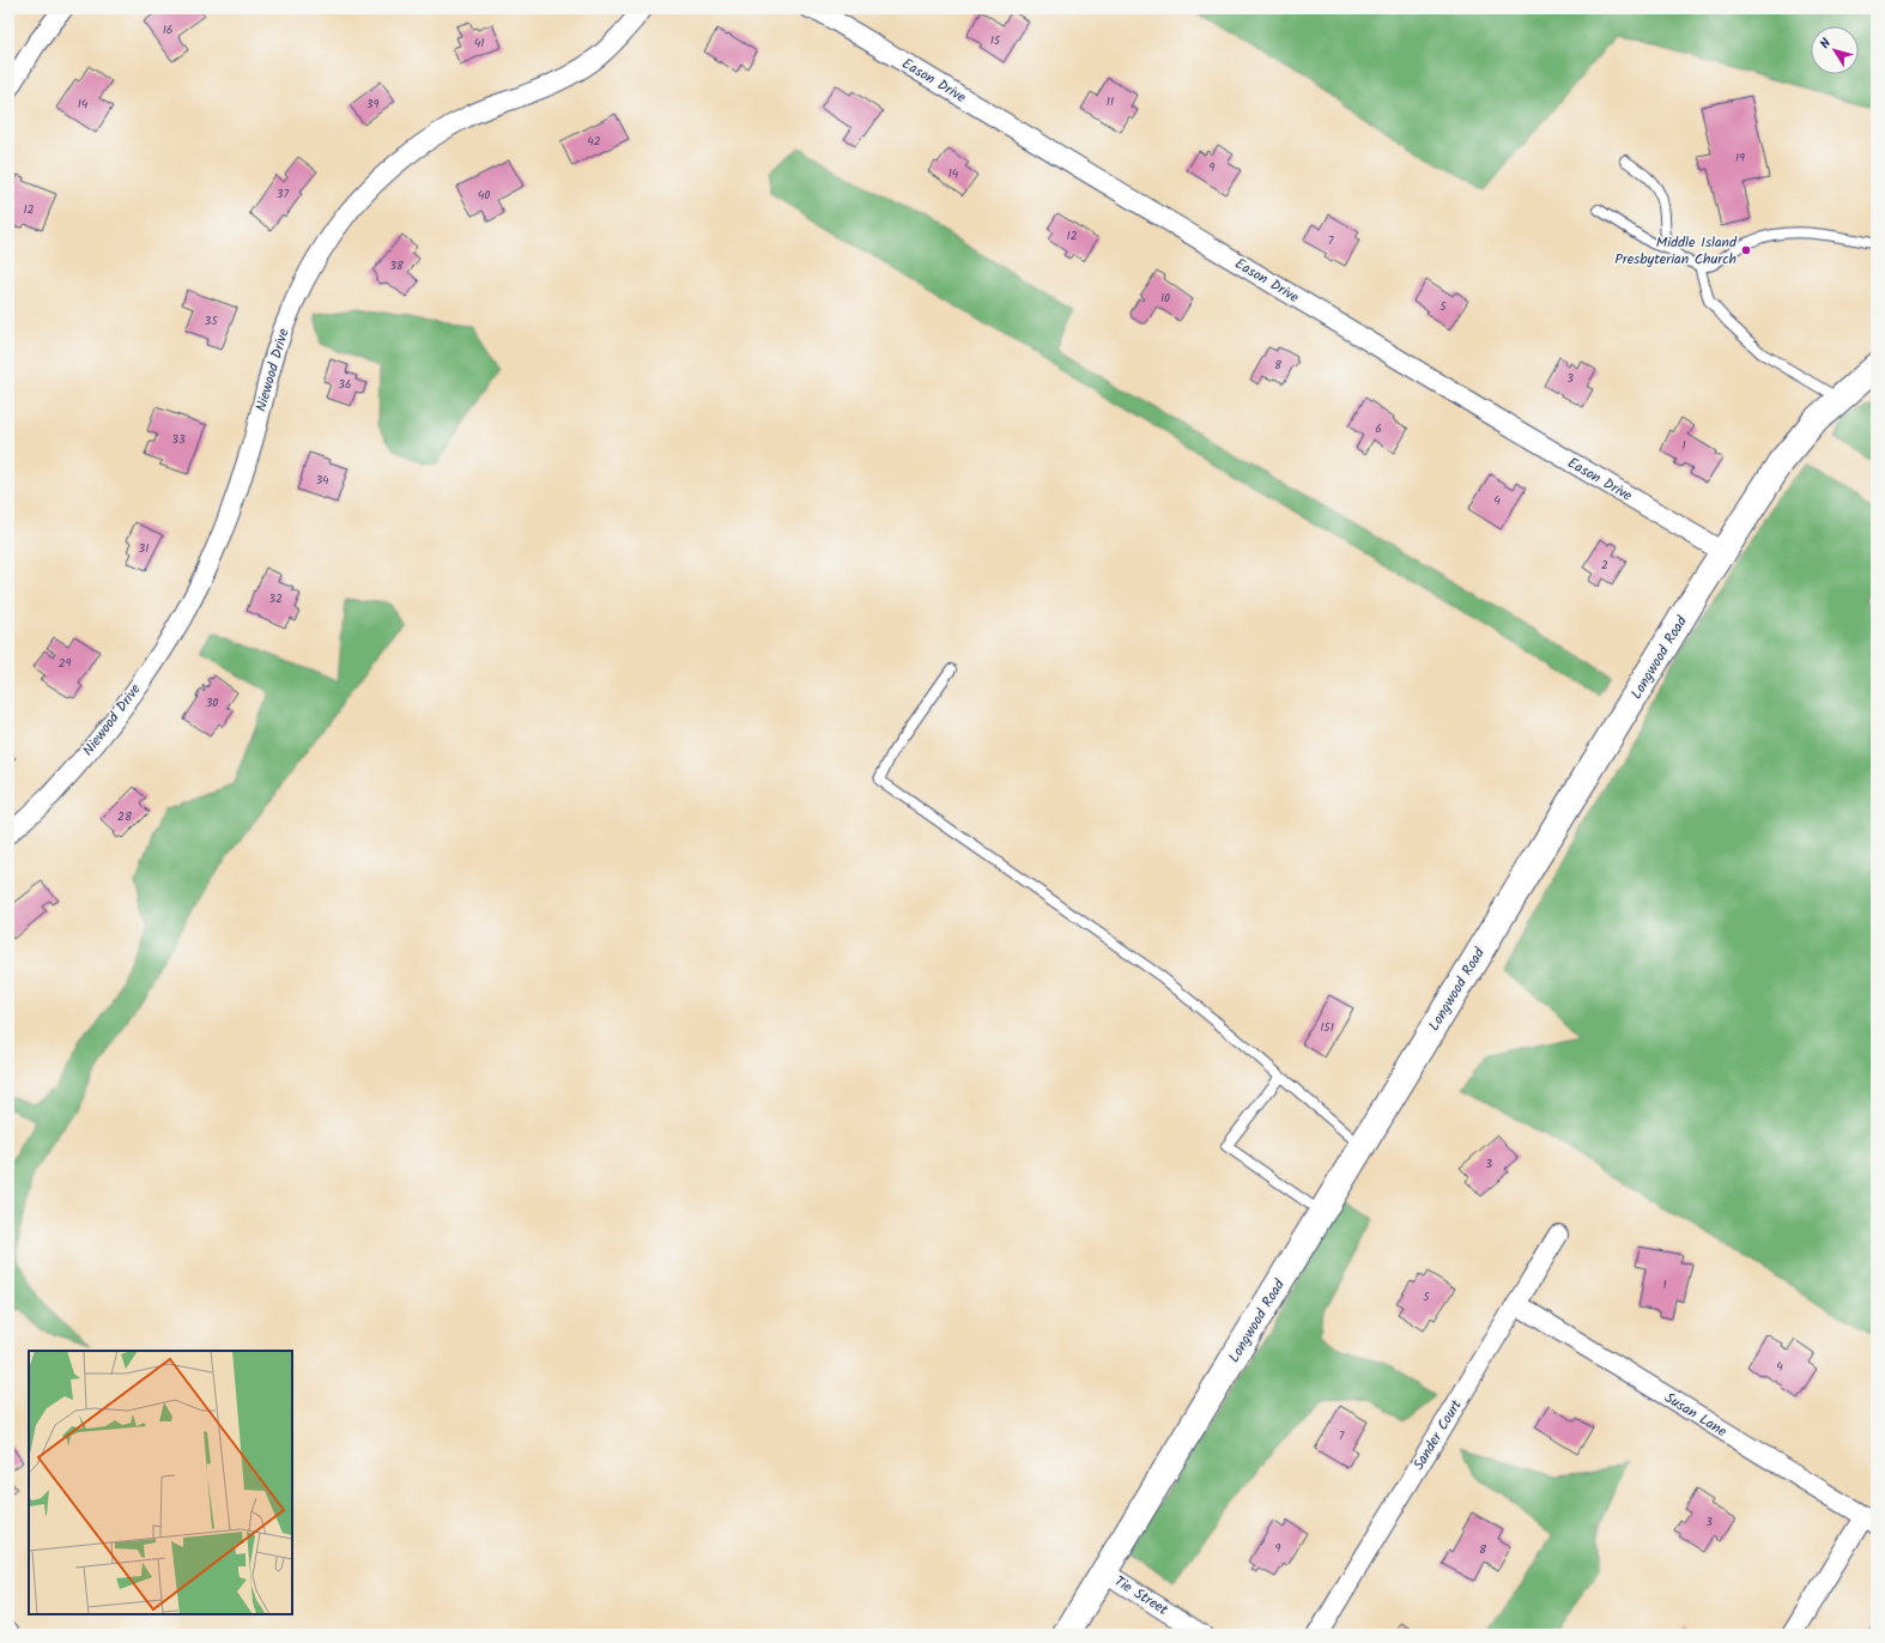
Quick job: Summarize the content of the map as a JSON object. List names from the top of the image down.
{
  "streets": {
    "main road": ["Longwood Road"],
    "street": [
      "Eason Drive",
      "Niewood Drive",
      "Susan Lane",
      "Sander Court",
      "Tie Street"
    ]
  },
  "crossings": [
    ["Eason Drive", "Longwood Road"],
    ["Longwood Road", "Tie Street"],
    ["Susan Lane", "Sander Court"]
  ],
  "places": ["Middle Island Presbyterian Church"],
  "house_numbers": [
    "16",
    "15",
    "41",
    "11",
    "14",
    "39",
    "42",
    "19",
    "9",
    "14",
    "37",
    "40",
    "12",
    "12",
    "7",
    "38",
    "10",
    "5",
    "35",
    "8",
    "3",
    "36",
    "6",
    "33",
    "1",
    "34",
    "4",
    "31",
    "2",
    "32",
    "29",
    "30",
    "28",
    "151",
    "3",
    "1",
    "5",
    "4",
    "7",
    "3",
    "9",
    "8"
  ],
  "north": "top left"
}
